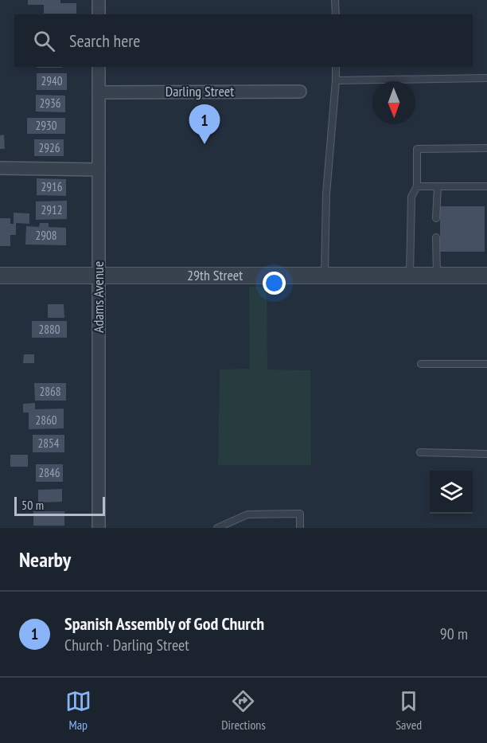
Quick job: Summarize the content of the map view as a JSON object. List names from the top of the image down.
{
  "streets": {
    "street": ["Darling Street", "29th Street", "Adams Avenue"]
  },
  "crossings": [
    ["Darling Street", "Adams Avenue"],
    ["29th Street", "Adams Avenue"]
  ],
  "house_numbers": [
    "2940",
    "2936",
    "2930",
    "2926",
    "2916",
    "2912",
    "2908",
    "2880",
    "2868",
    "2860",
    "2854",
    "2846"
  ],
  "scale_bar": "50 m",
  "north": "bottom",
  "page": {
    "search": "Search here",
    "pins": "1",
    "scale": "50 m",
    "heading": "Nearby",
    "list": [
      {
        "mark": "1",
        "name": "Spanish Assembly of God Church",
        "note": "Church · Darling Street",
        "value": "90 m"
      }
    ],
    "nav": ["Map", "Directions", "Saved"]
  }
}
